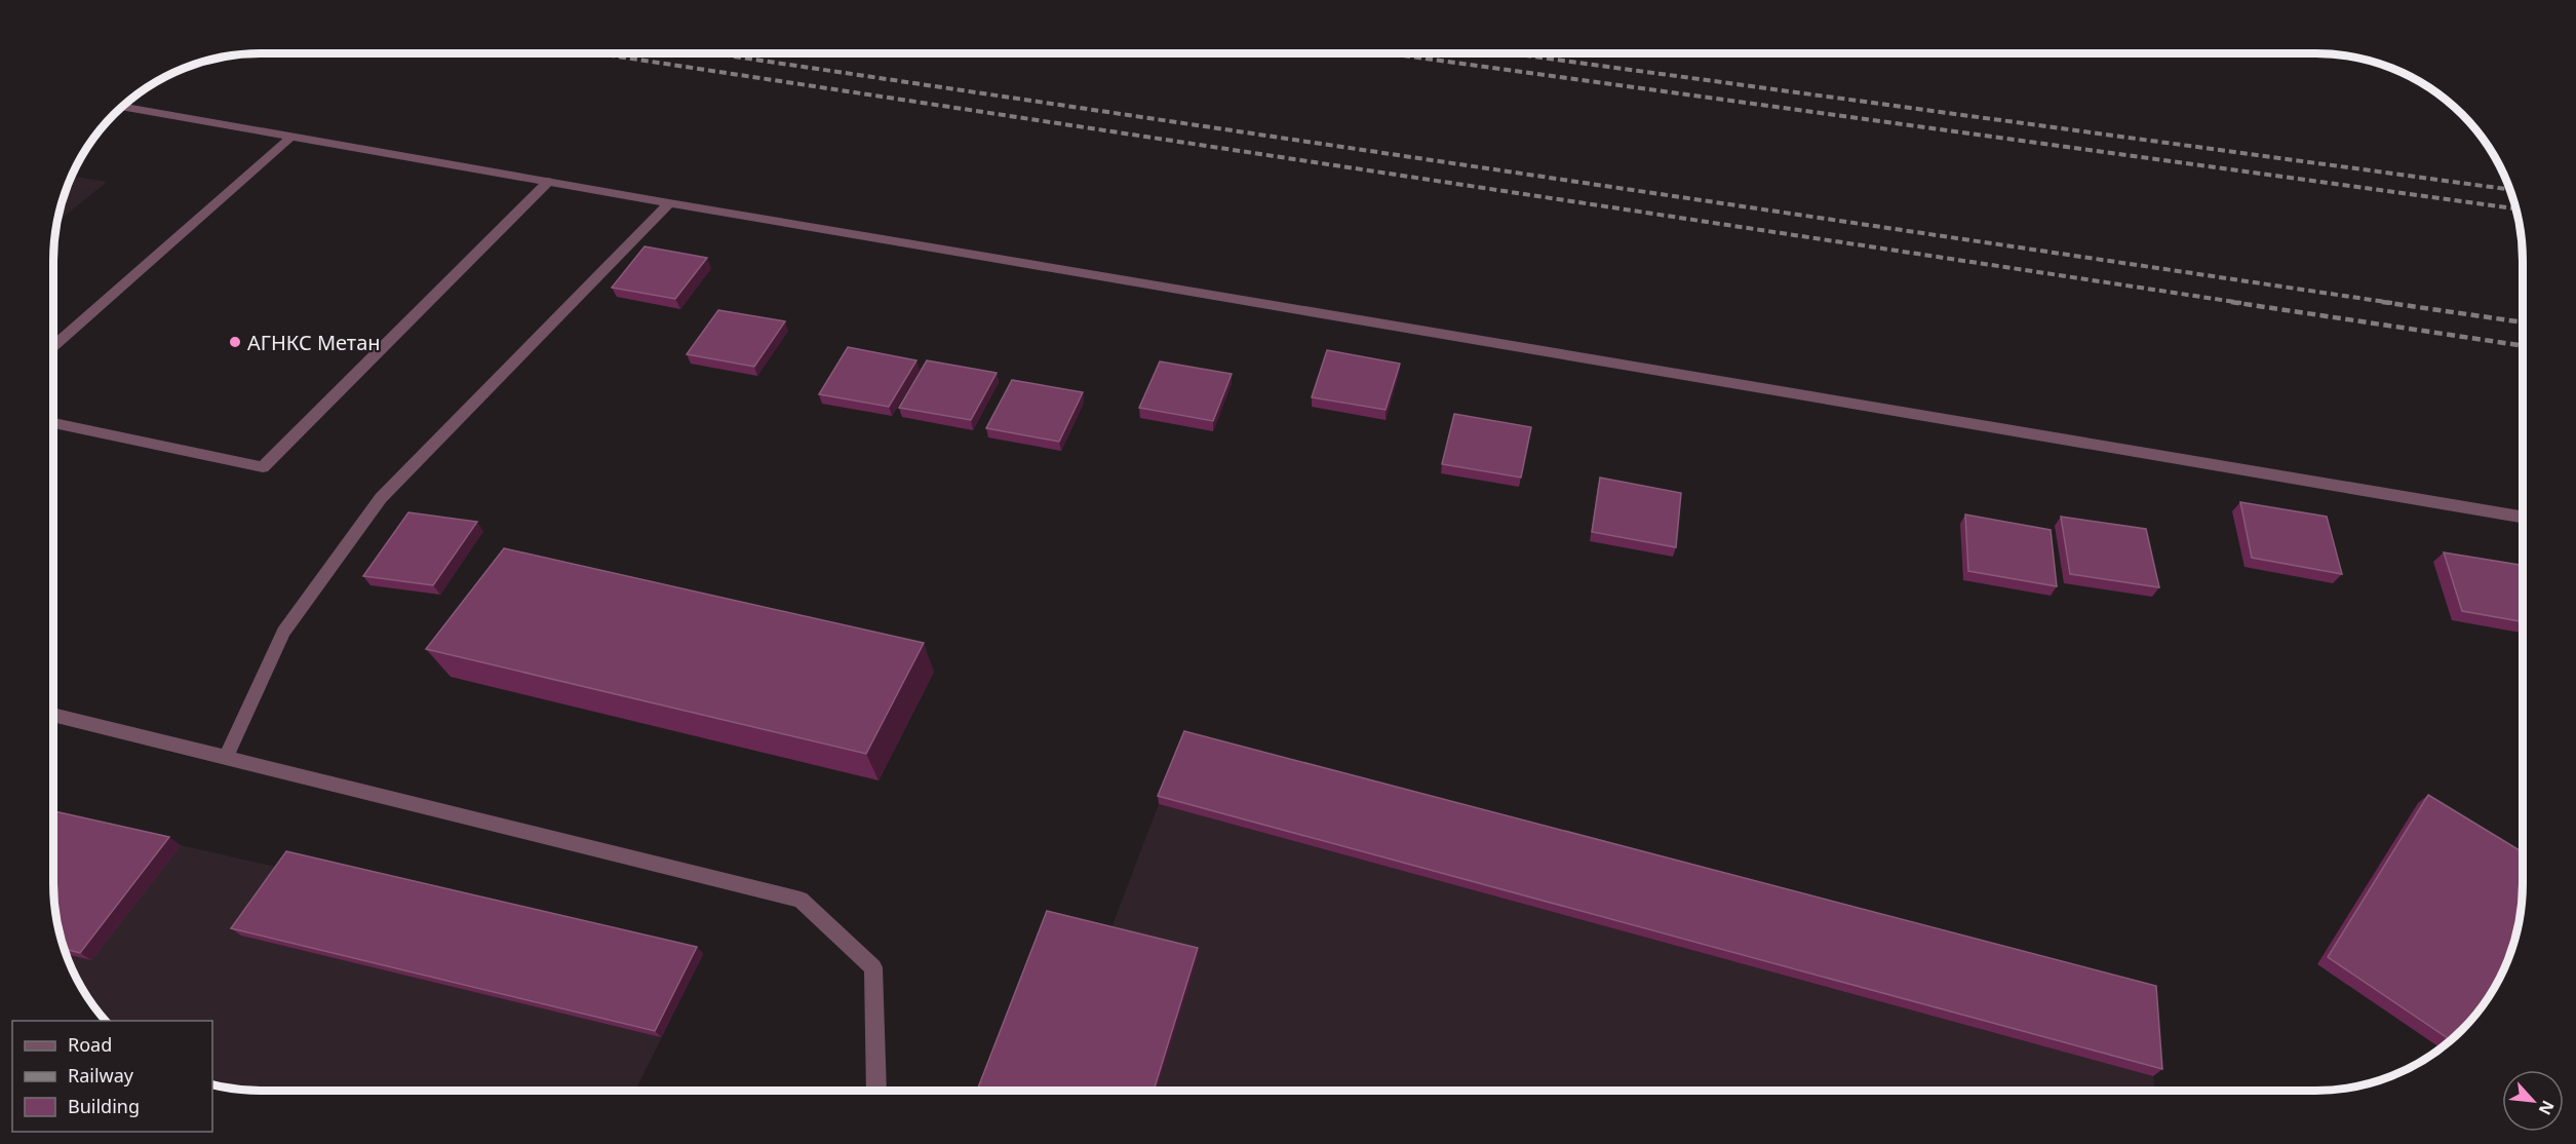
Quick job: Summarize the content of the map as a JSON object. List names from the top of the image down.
{
  "places": ["АГНКС Метан"],
  "legend": ["Road", "Railway", "Building"],
  "north": "bottom right"
}
